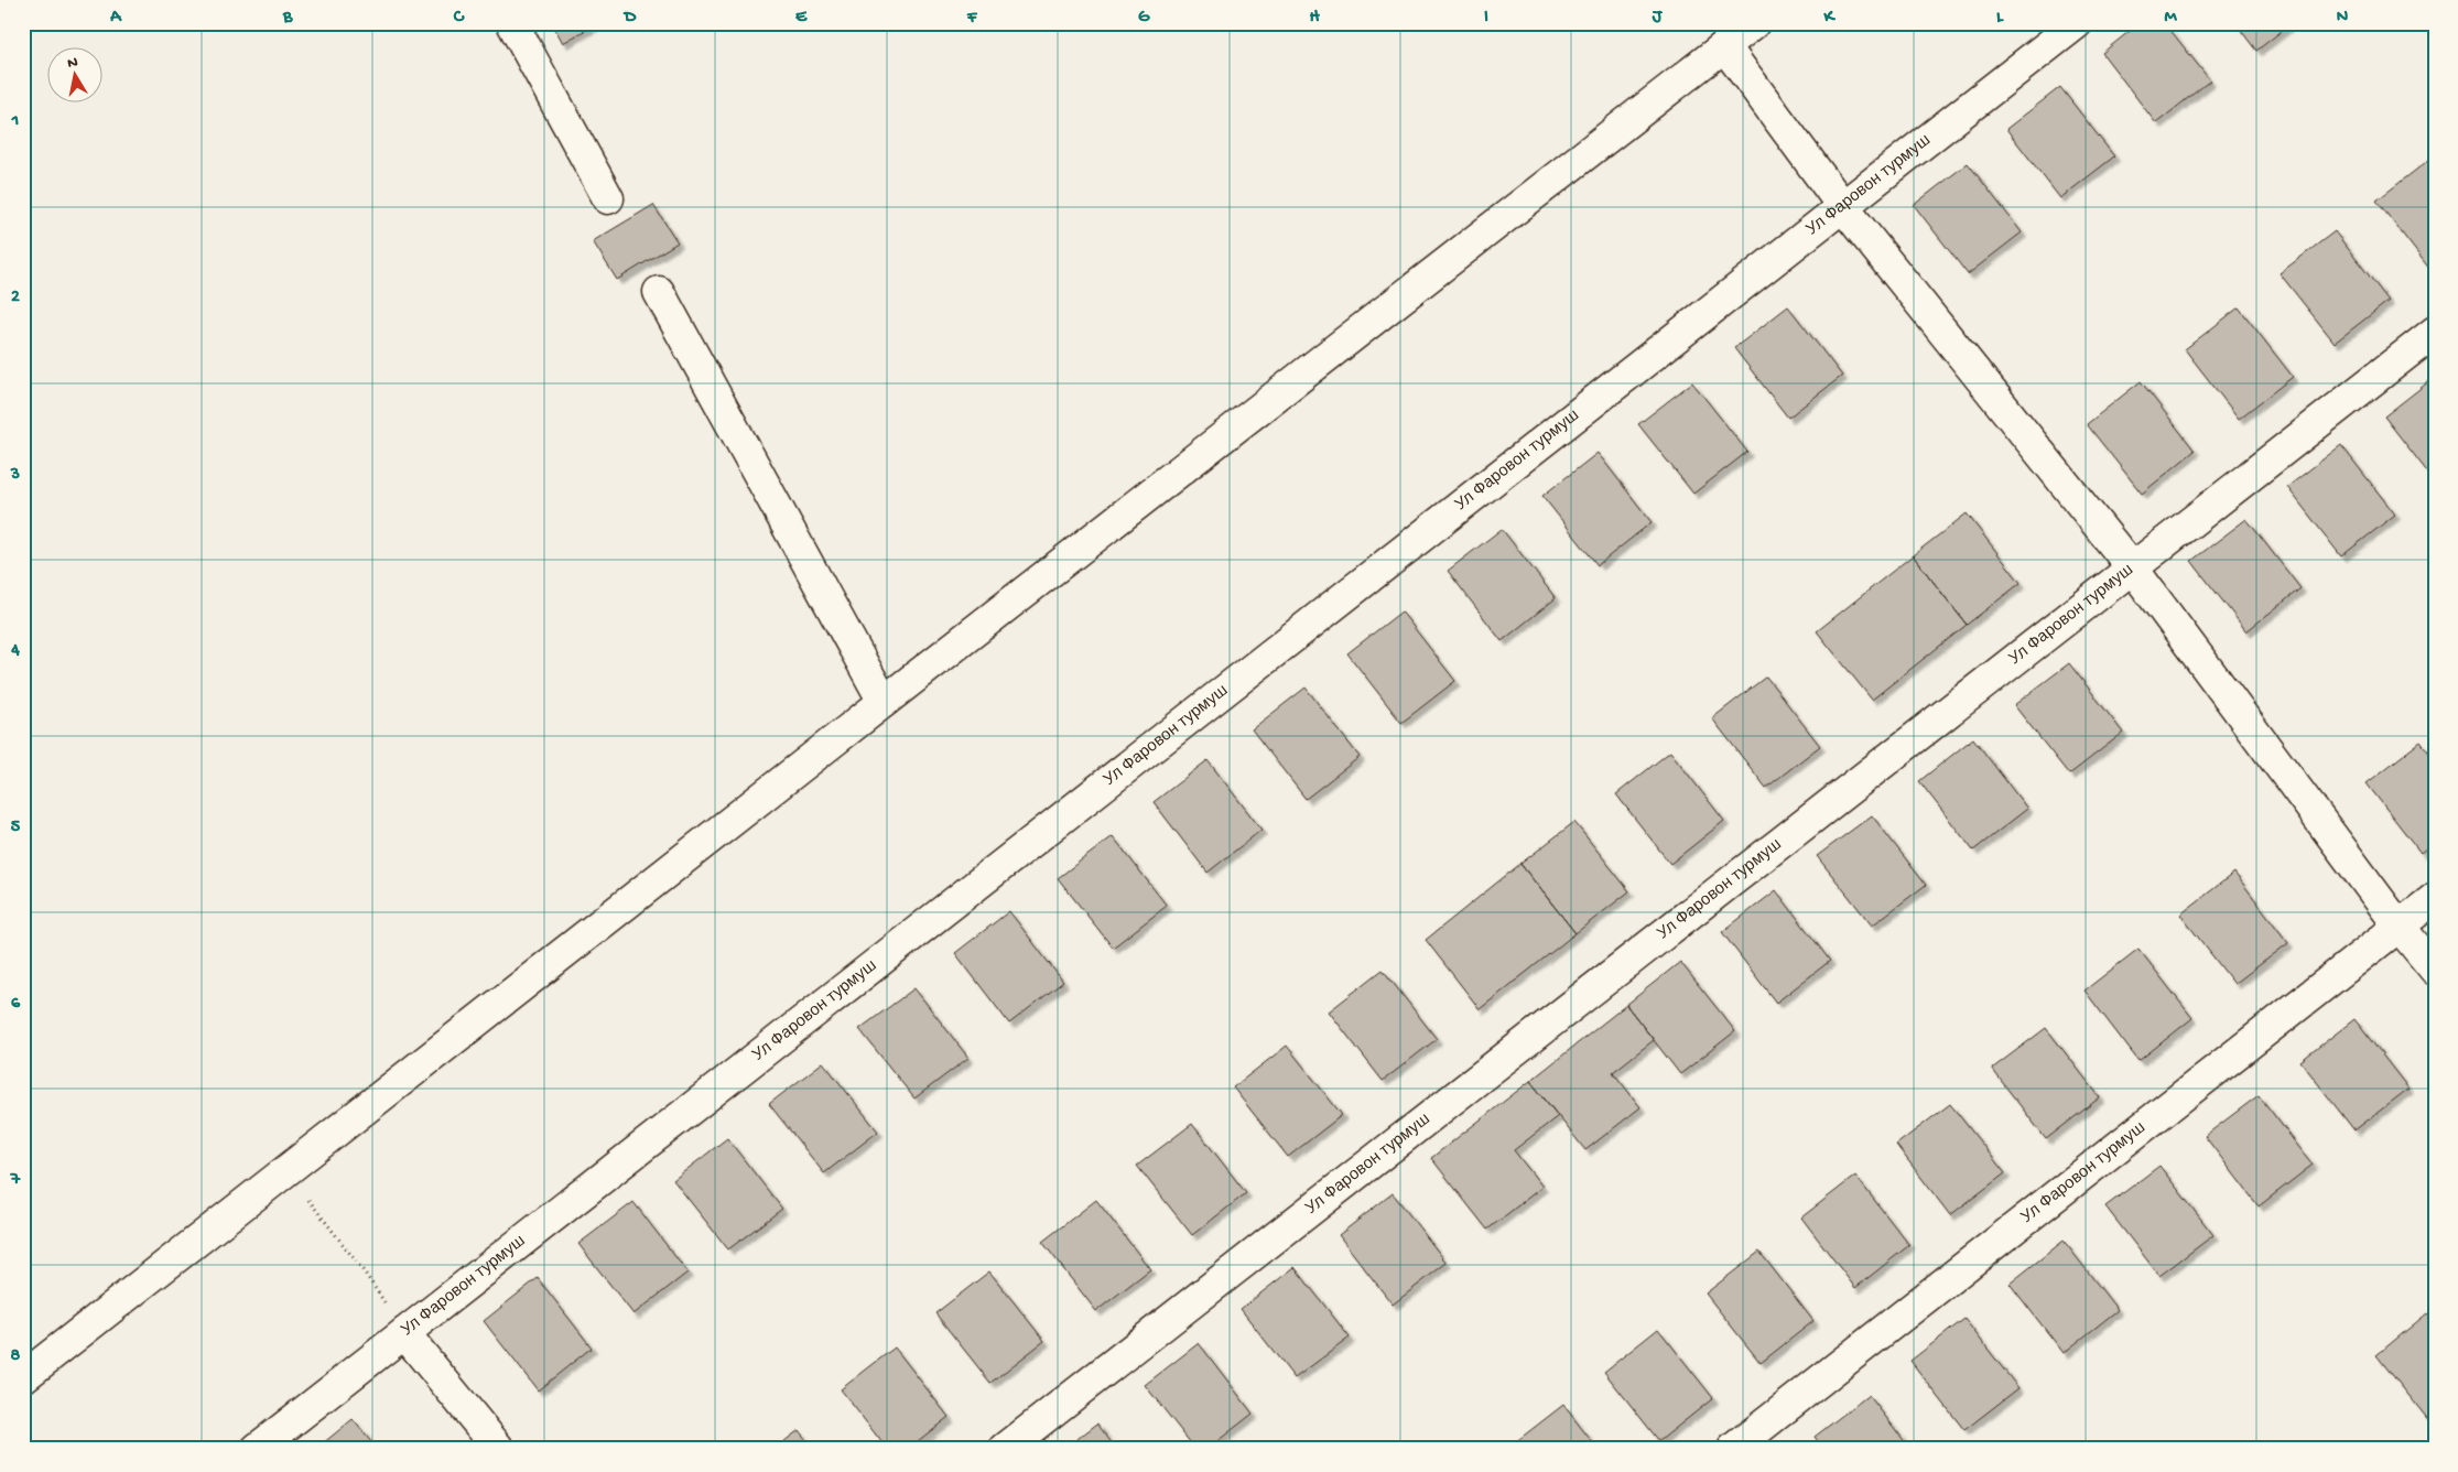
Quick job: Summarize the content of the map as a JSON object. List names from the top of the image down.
{
  "streets": {
    "street": ["Ул Фаровон турмуш"]
  },
  "north": "top",
  "grid": {
    "columns": [
      "A",
      "B",
      "C",
      "D",
      "E",
      "F",
      "G",
      "H",
      "I",
      "J",
      "K",
      "L",
      "M",
      "N"
    ],
    "rows": [
      "1",
      "2",
      "3",
      "4",
      "5",
      "6",
      "7",
      "8"
    ]
  }
}
